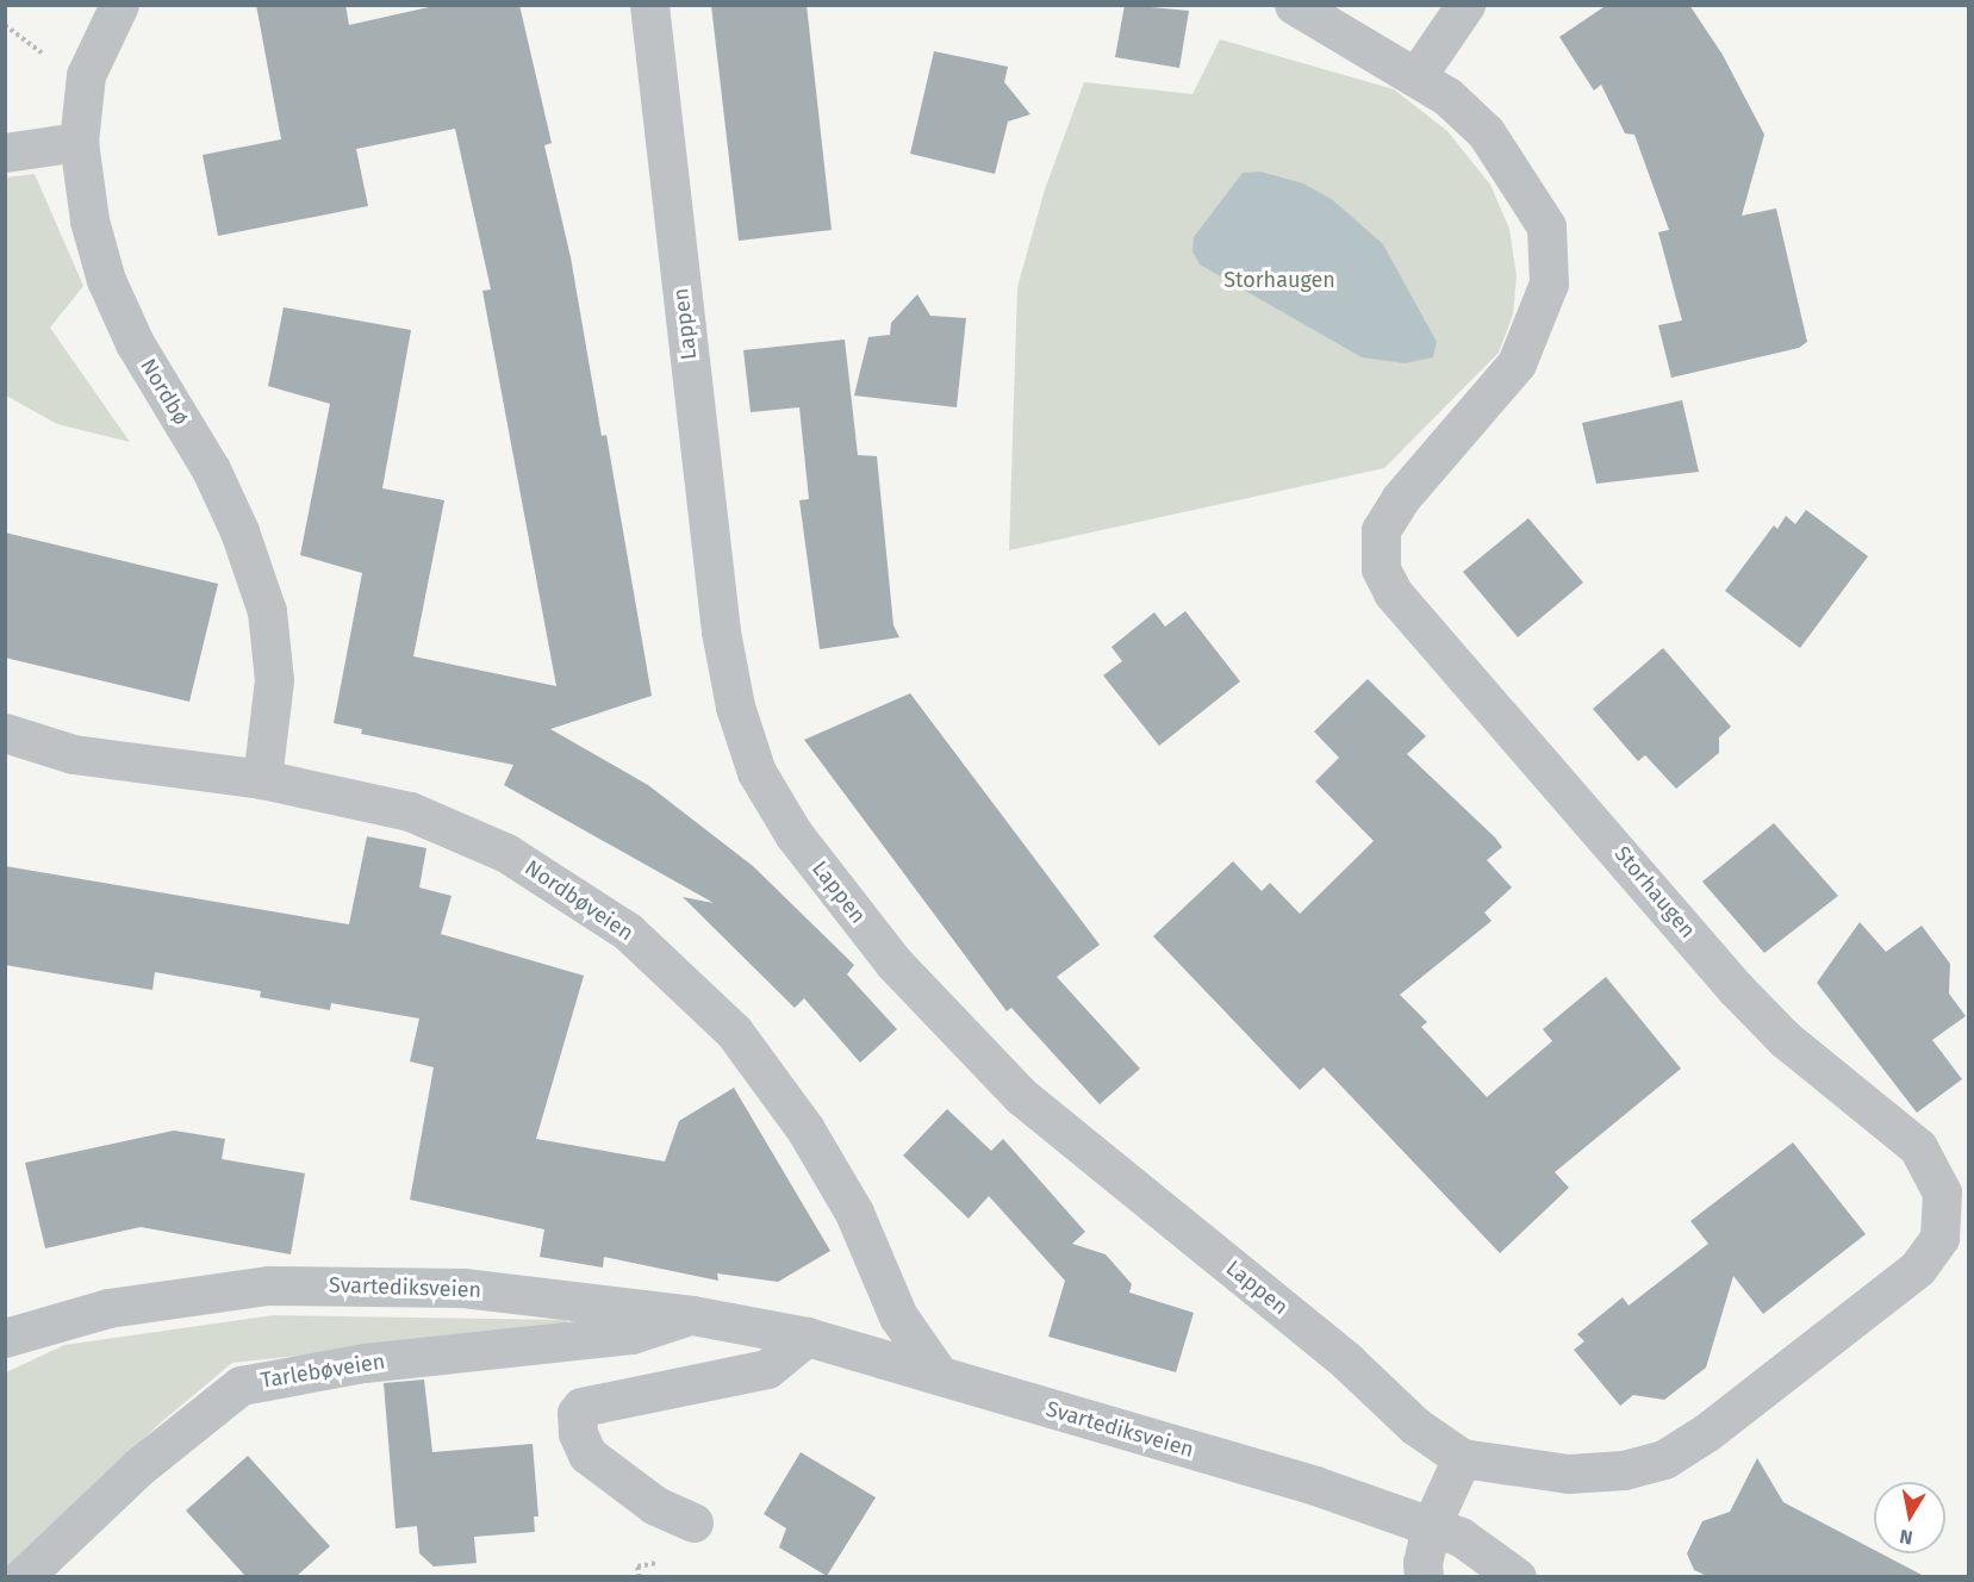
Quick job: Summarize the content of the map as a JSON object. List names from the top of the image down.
{
  "streets": {
    "street": [
      "Lappen",
      "Nordbø",
      "Storhaugen",
      "Nordbøveien",
      "Svartediksveien",
      "Tarlebøveien"
    ]
  },
  "crossings": [
    ["Lappen", "Storhaugen"],
    ["Nordbø", "Nordbøveien"],
    ["Nordbøveien", "Svartediksveien"],
    ["Svartediksveien", "Tarlebøveien"]
  ],
  "parks": ["Storhaugen"],
  "north": "bottom"
}
